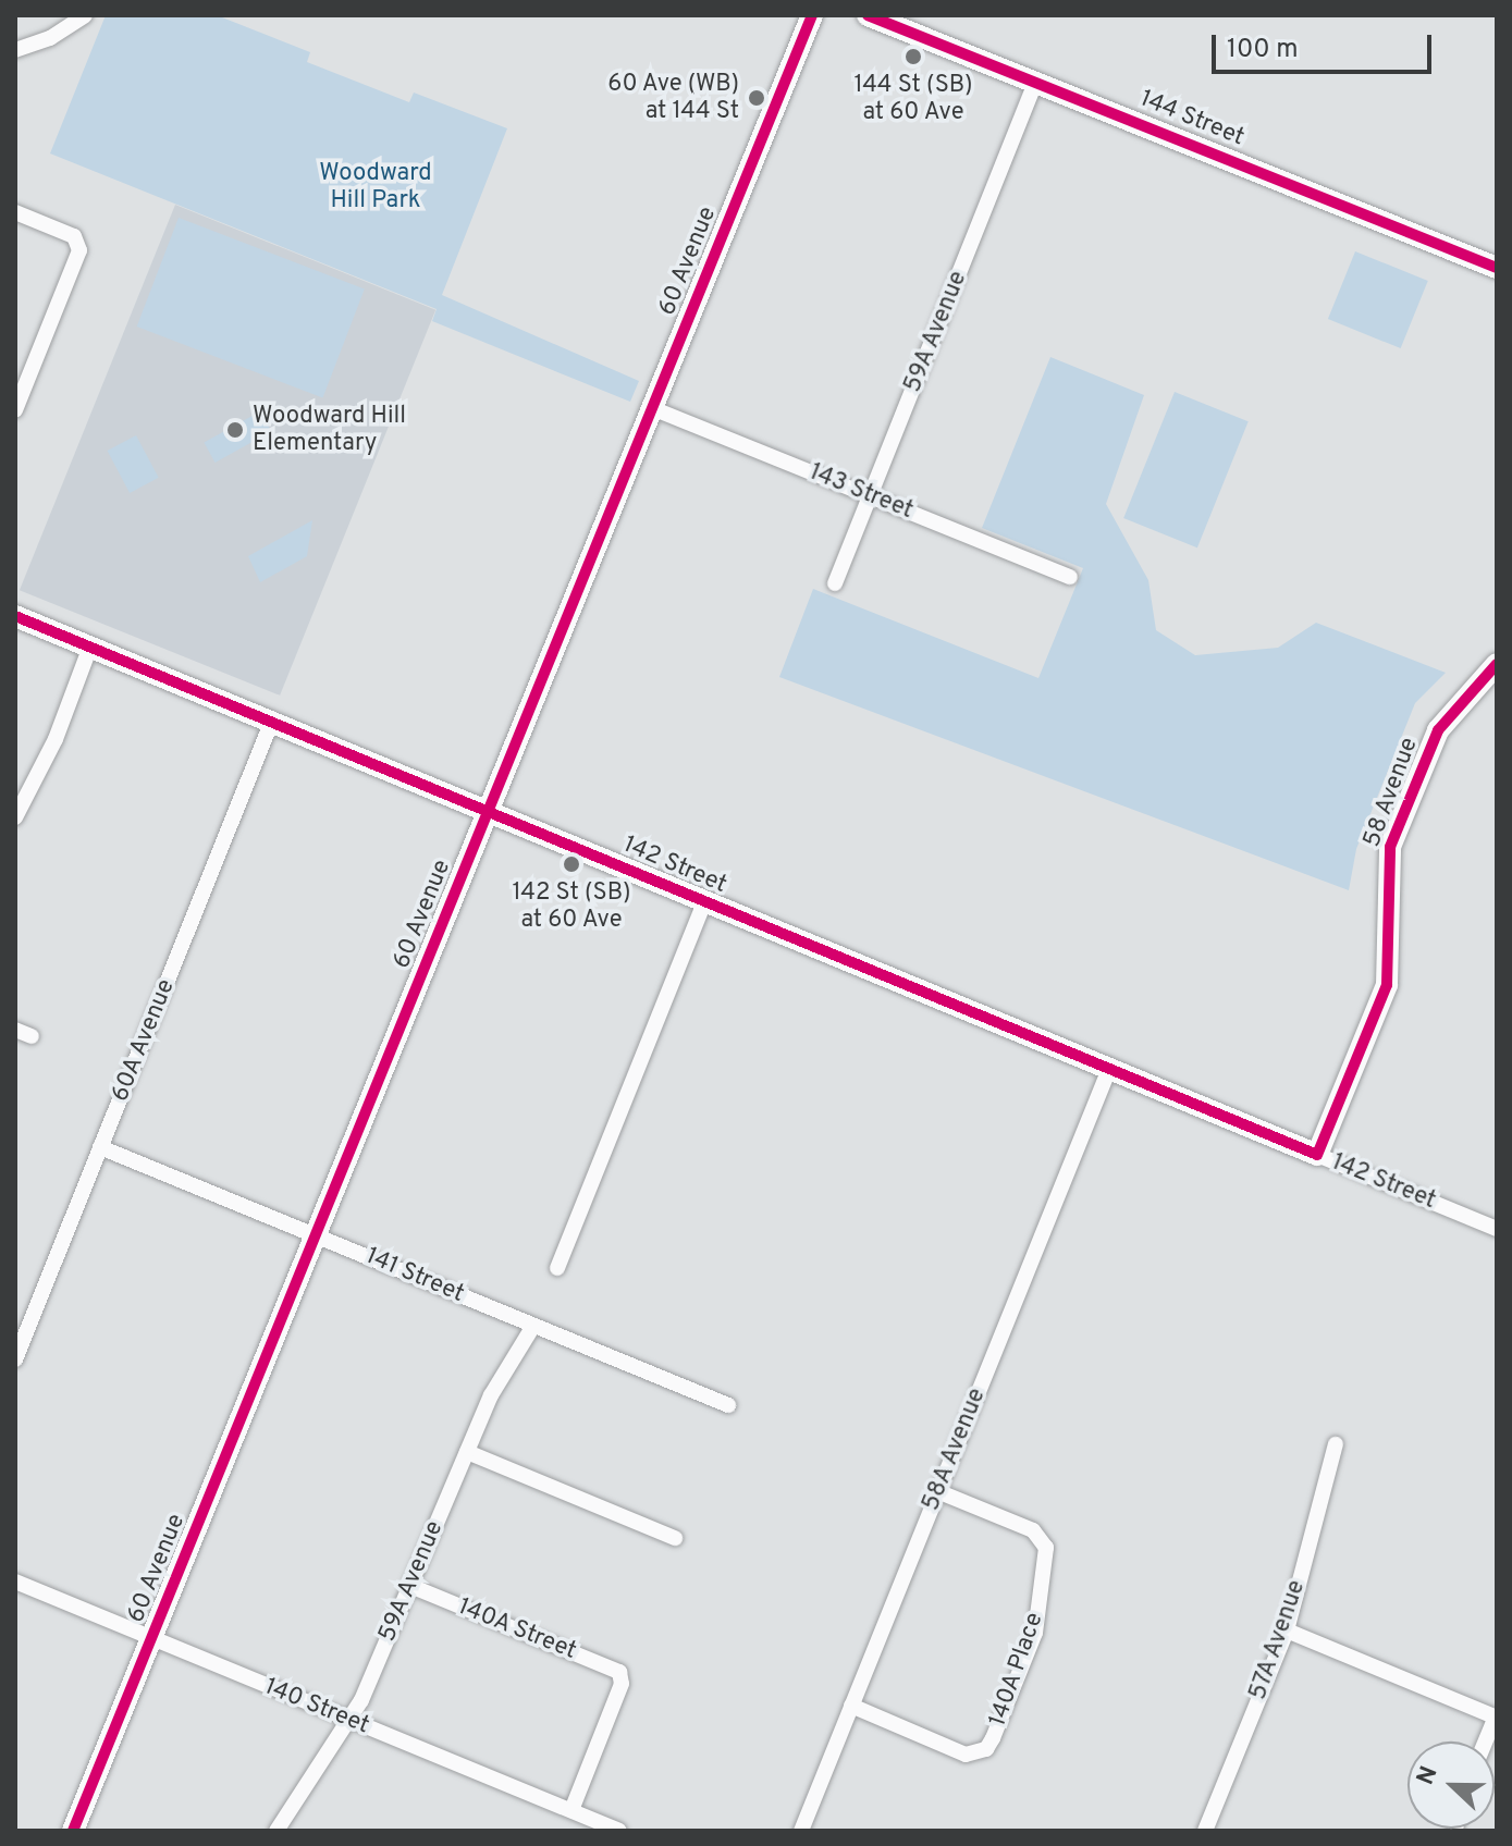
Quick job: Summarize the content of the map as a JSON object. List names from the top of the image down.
{
  "streets": {
    "street": [
      "144 Street",
      "60 Avenue",
      "59A Avenue",
      "143 Street",
      "58 Avenue",
      "142 Street",
      "60A Avenue",
      "141 Street",
      "58A Avenue",
      "140A Street",
      "57A Avenue",
      "140A Place",
      "140 Street"
    ]
  },
  "crossings": [
    ["144 Street", "59A Avenue"],
    ["60 Avenue", "143 Street"],
    ["60 Avenue", "142 Street"],
    ["60 Avenue", "141 Street"],
    ["60 Avenue", "140 Street"],
    ["59A Avenue", "143 Street"],
    ["59A Avenue", "141 Street"],
    ["59A Avenue", "140A Street"],
    ["59A Avenue", "140 Street"],
    ["58 Avenue", "142 Street"],
    ["142 Street", "60A Avenue"],
    ["142 Street", "58A Avenue"],
    ["60A Avenue", "141 Street"],
    ["58A Avenue", "140A Place"],
    ["140A Street", "140 Street"]
  ],
  "parks": ["Woodward Hill Park"],
  "places": [
    "144 St (SB) at 60 Ave",
    "60 Ave (WB) at 144 St",
    "Woodward Hill Elementary",
    "142 St (SB) at 60 Ave"
  ],
  "scale_bar": "100 m",
  "north": "left"
}
